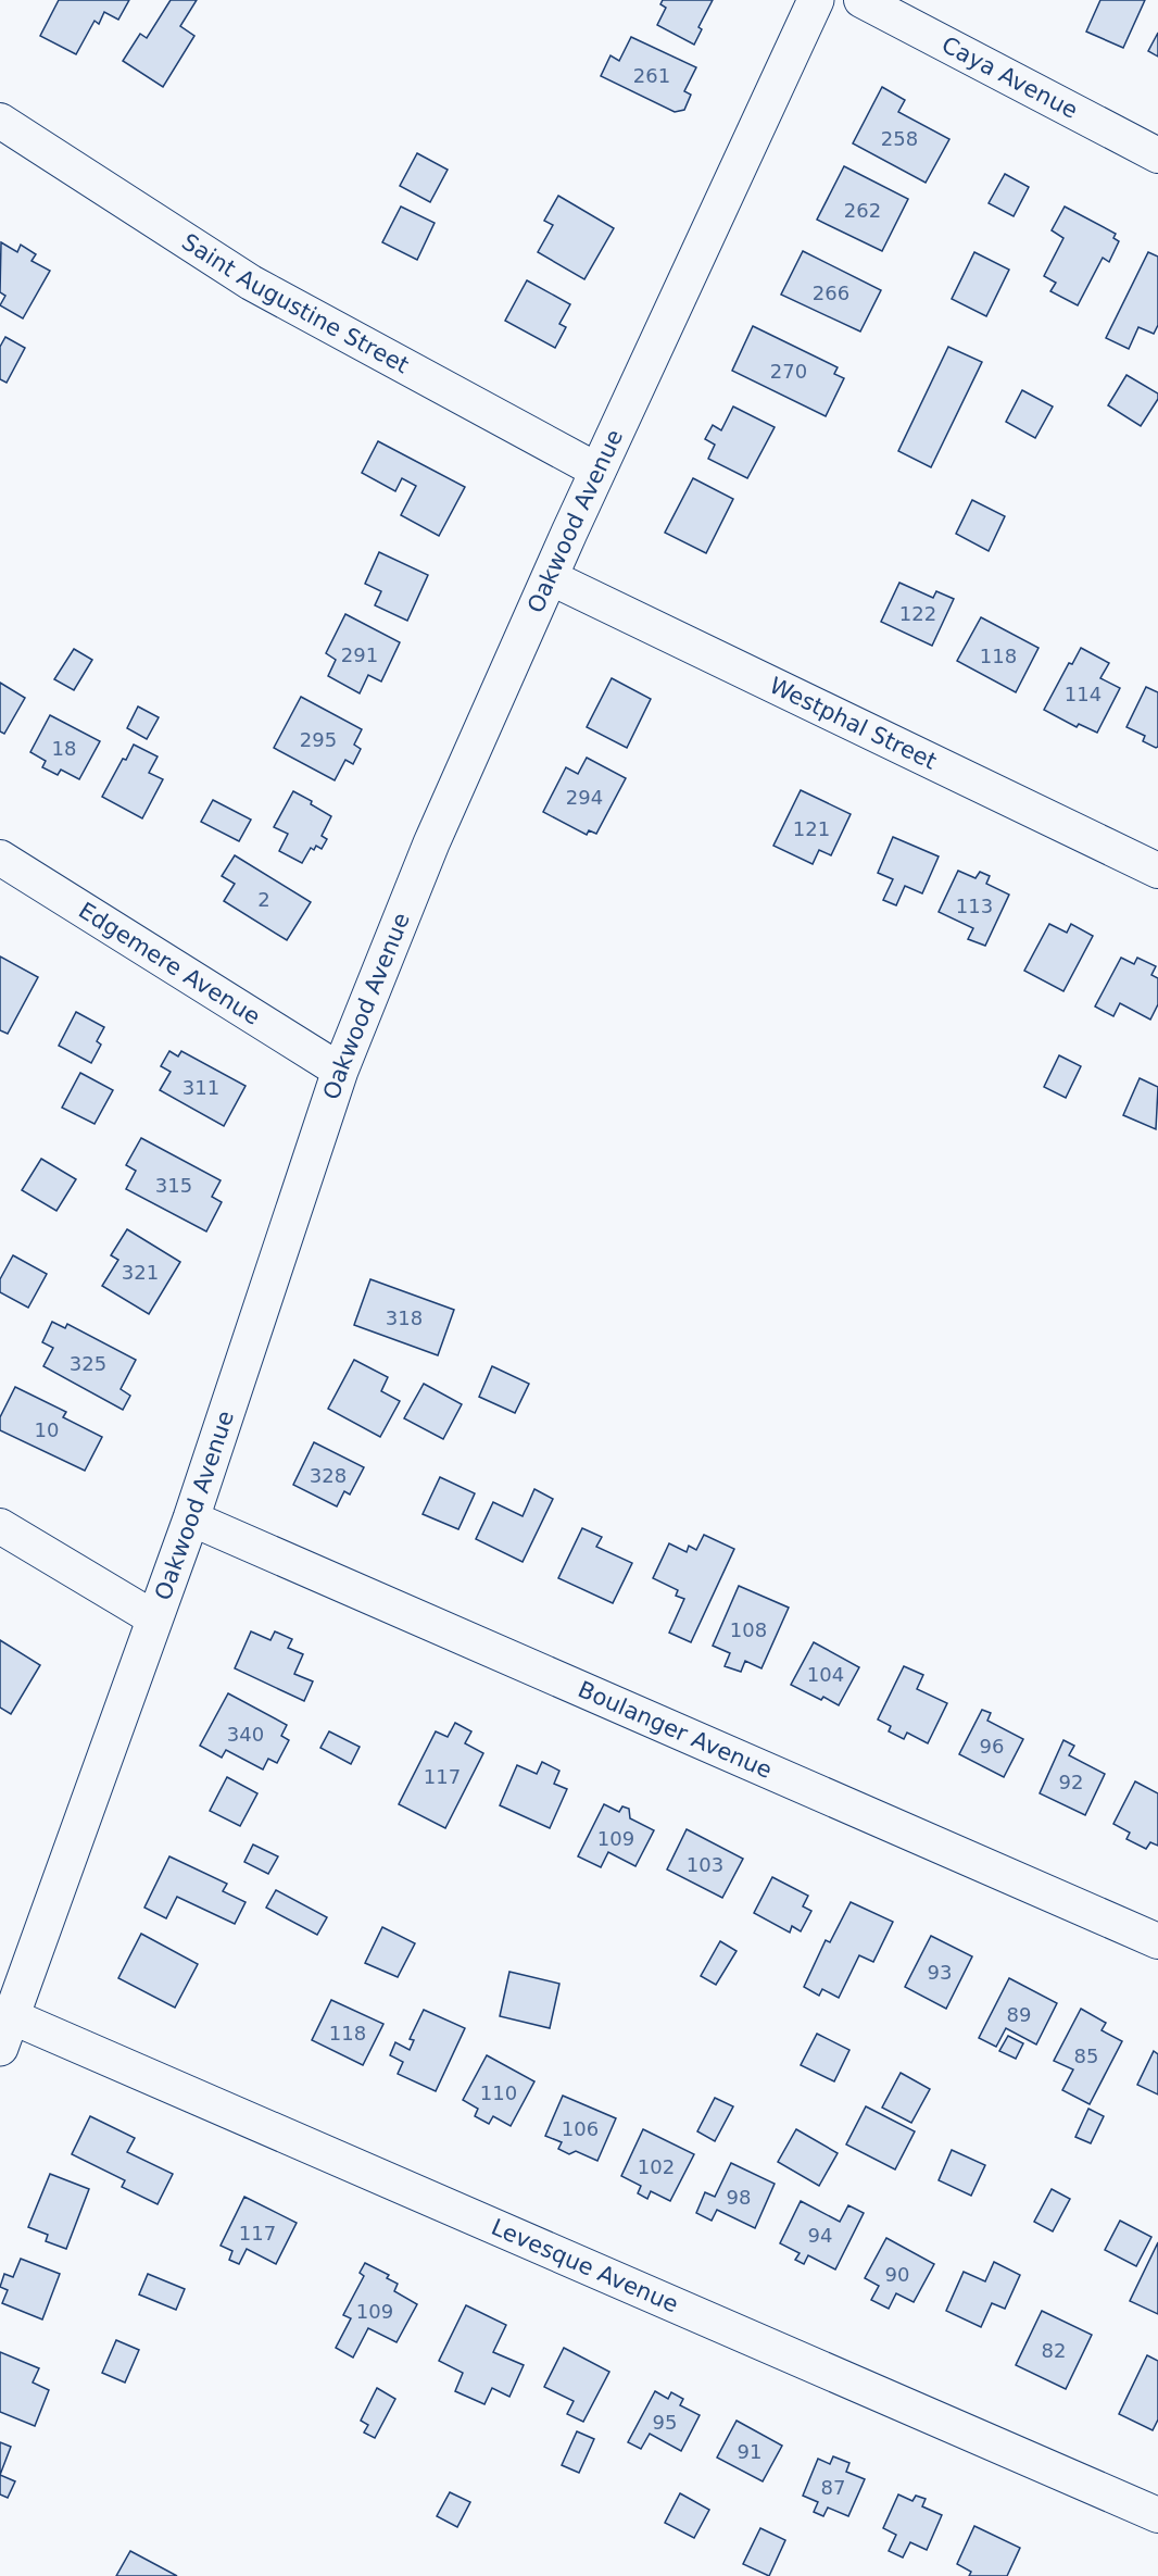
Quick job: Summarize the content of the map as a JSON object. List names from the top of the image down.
{
  "streets": {
    "street": [
      "Caya Avenue",
      "Saint Augustine Street",
      "Oakwood Avenue",
      "Westphal Street",
      "Edgemere Avenue",
      "Boulanger Avenue",
      "Levesque Avenue"
    ]
  },
  "crossings": [
    ["Saint Augustine Street", "Oakwood Avenue"],
    ["Oakwood Avenue", "Westphal Street"],
    ["Oakwood Avenue", "Edgemere Avenue"],
    ["Oakwood Avenue", "Boulanger Avenue"],
    ["Oakwood Avenue", "Levesque Avenue"]
  ],
  "house_numbers": [
    "261",
    "258",
    "262",
    "266",
    "270",
    "122",
    "291",
    "118",
    "114",
    "295",
    "18",
    "294",
    "121",
    "2",
    "113",
    "311",
    "315",
    "321",
    "318",
    "325",
    "10",
    "328",
    "108",
    "104",
    "340",
    "96",
    "117",
    "92",
    "109",
    "103",
    "93",
    "89",
    "118",
    "85",
    "110",
    "106",
    "102",
    "98",
    "117",
    "94",
    "90",
    "109",
    "82",
    "95",
    "91",
    "87"
  ]
}
